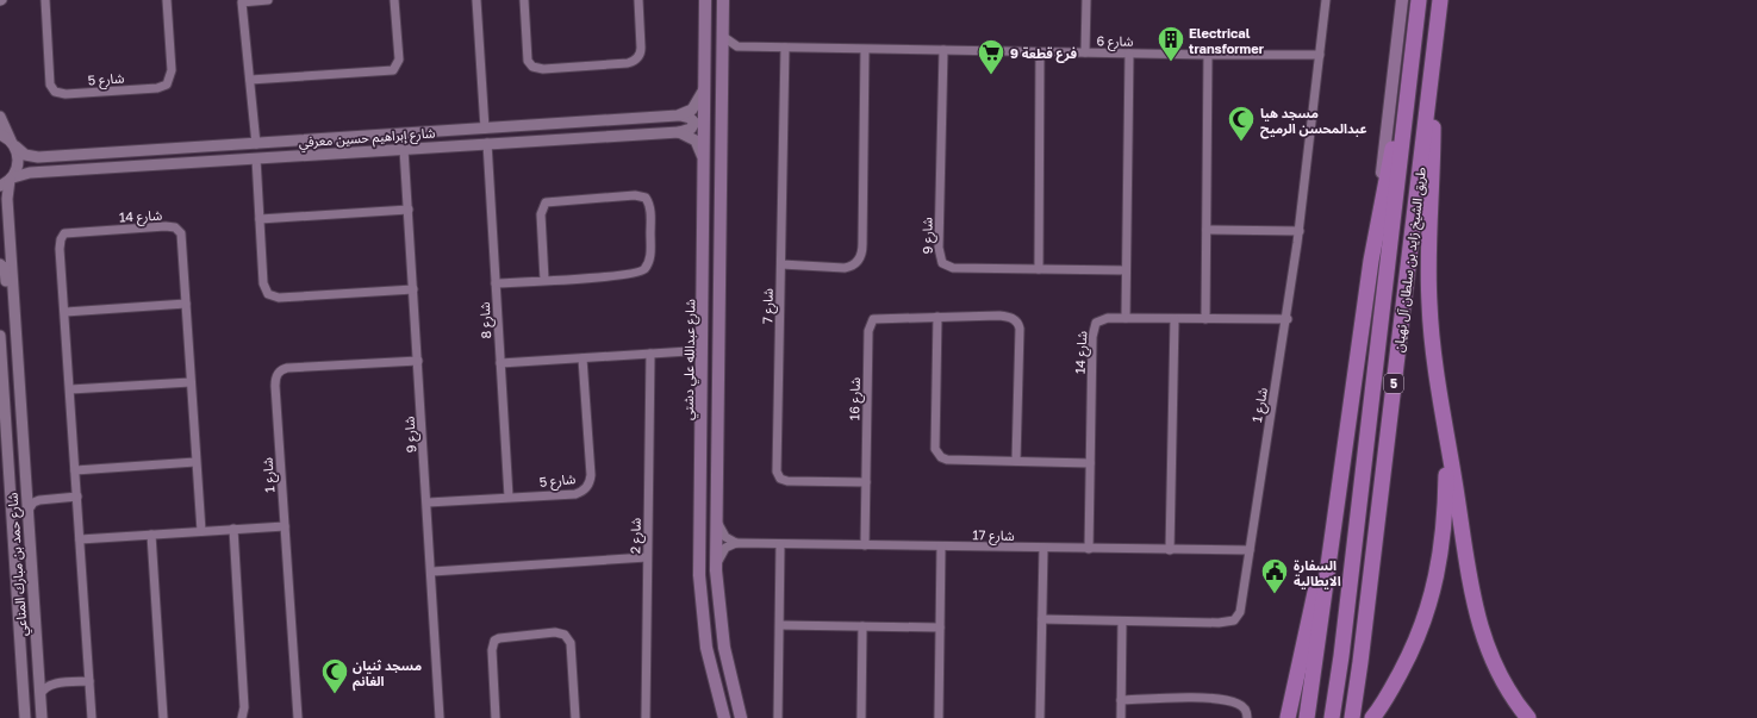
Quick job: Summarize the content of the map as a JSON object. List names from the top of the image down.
{
  "streets": {
    "highway": ["طريق الشيخ زايد بن سلطان آل نهيان", "5"],
    "main road": ["شارع عبدالله علي دشتي"],
    "street": [
      "شارع 6",
      "شارع 5",
      "شارع إبراهيم حسين معرفي",
      "شارع 14",
      "شارع 9",
      "شارع 7",
      "شارع 8",
      "شارع 16",
      "شارع 1",
      "شارع 17",
      "شارع 2",
      "شارع حمد بن مبارك المناعي"
    ]
  },
  "crossings": [
    ["شارع 6", "شارع 9"],
    ["شارع 6", "شارع 7"],
    ["شارع 6", "شارع 1"],
    ["شارع 5", "شارع 9"],
    ["شارع 5", "شارع 8"],
    ["شارع إبراهيم حسين معرفي", "شارع 9"],
    ["شارع إبراهيم حسين معرفي", "شارع 8"],
    ["شارع إبراهيم حسين معرفي", "شارع حمد بن مبارك المناعي"],
    ["شارع 14", "شارع 1"],
    ["شارع 14", "شارع 17"],
    ["شارع 9", "شارع 1"],
    ["شارع 7", "شارع 16"],
    ["شارع 16", "شارع 17"],
    ["شارع 1", "شارع 17"]
  ],
  "places": {
    "building": ["Electrical transformer"],
    "supermarket": ["فرع قطعة 9"],
    "mosque": ["مسجد هيا عبدالمحسن الرميح", "مسجد ثنيان الغانم"],
    "public building": ["السفارة الايطالية"]
  }
}
